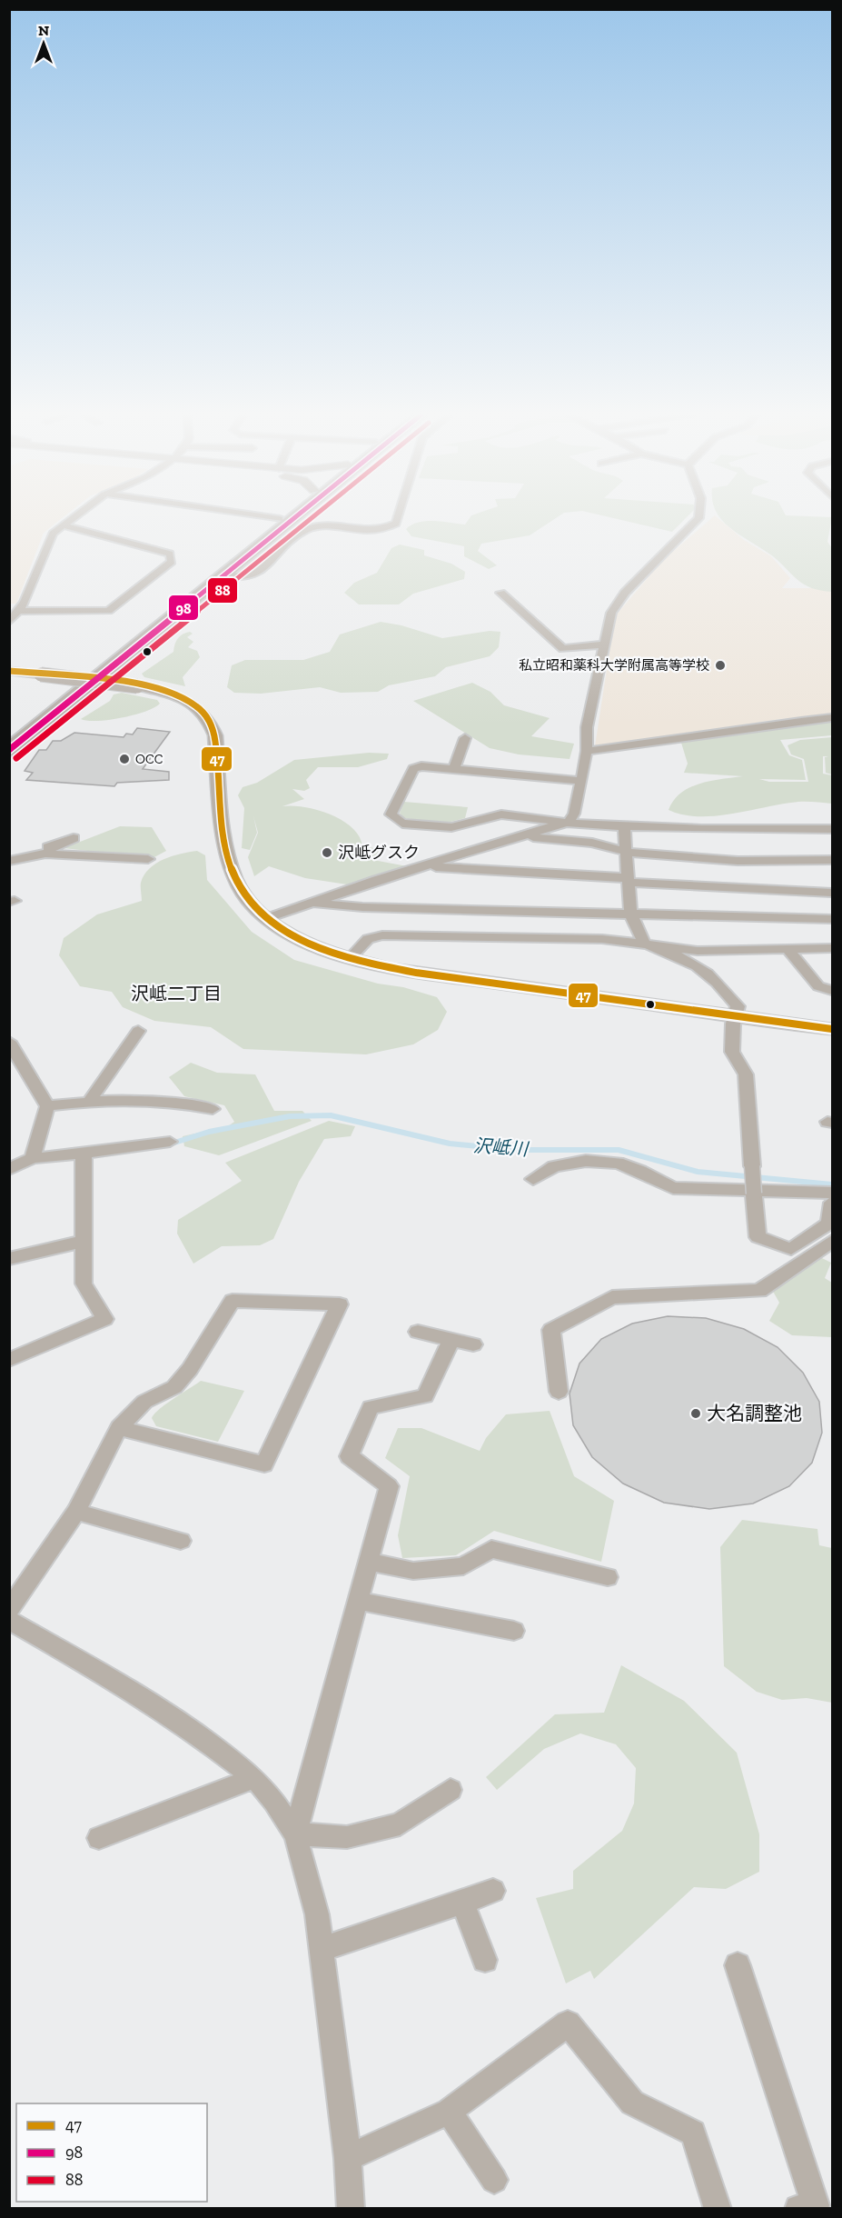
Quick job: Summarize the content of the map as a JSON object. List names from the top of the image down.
{
  "districts": ["沢岻二丁目"],
  "water": ["沢岻川"],
  "places": [
    "私立昭和薬科大学附属高等学校",
    "OCC",
    "沢岻グスク",
    "大名調整池"
  ],
  "lines": ["transit line 98", "transit line 88", "transit line 47"],
  "legend": ["47", "98", "88"],
  "north": "top"
}
